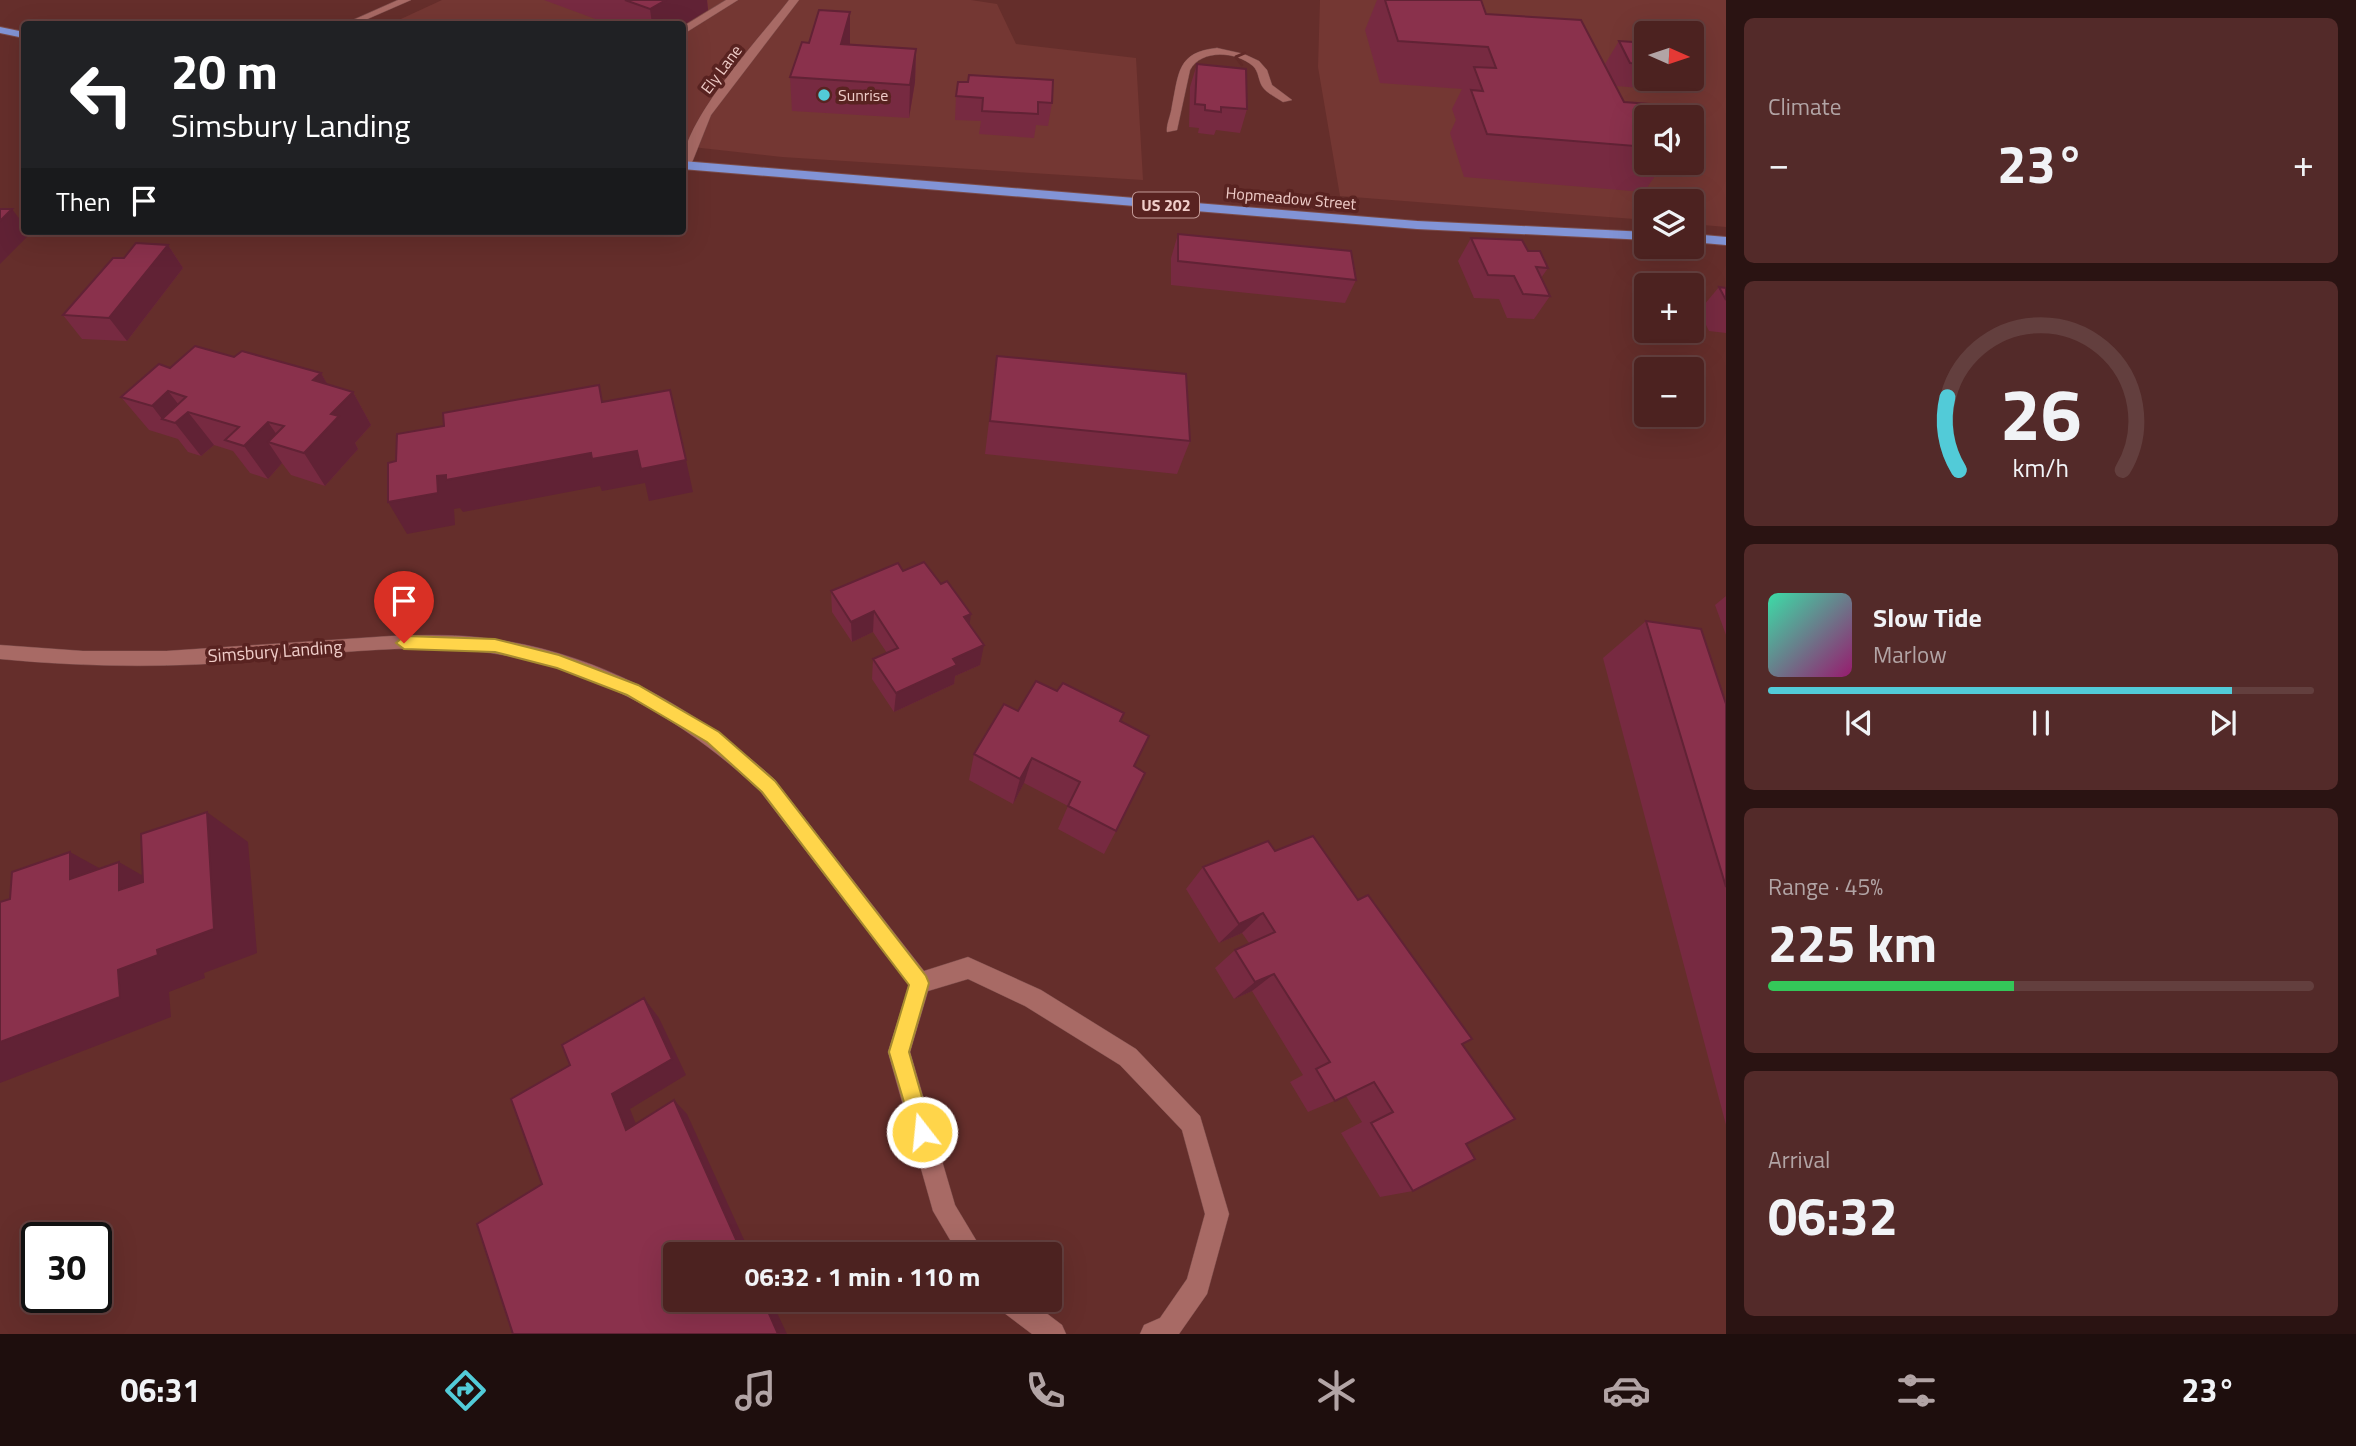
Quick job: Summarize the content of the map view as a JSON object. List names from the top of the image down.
{
  "streets": {
    "highway": ["Hopmeadow Street", "US 202"],
    "street": ["Ely Lane", "Simsbury Landing"]
  },
  "places": ["Sunrise"],
  "north": "right",
  "page": {
    "tile": [
      "Climate",
      ["Range · 45%", "225 km"],
      ["Arrival", "06:32"]
    ],
    "map_buttons": ["+", "−"],
    "turn": ["20 m", "Simsbury Landing"],
    "heat": ["−", "23°", "+"],
    "then": "Then",
    "song": ["Slow Tide", "Marlow"],
    "limit": "30",
    "trip": "06:32 · 1 min · 110 m",
    "tabs": ["06:31", "23°"],
    "gauge": ["26", "km/h"]
  }
}
